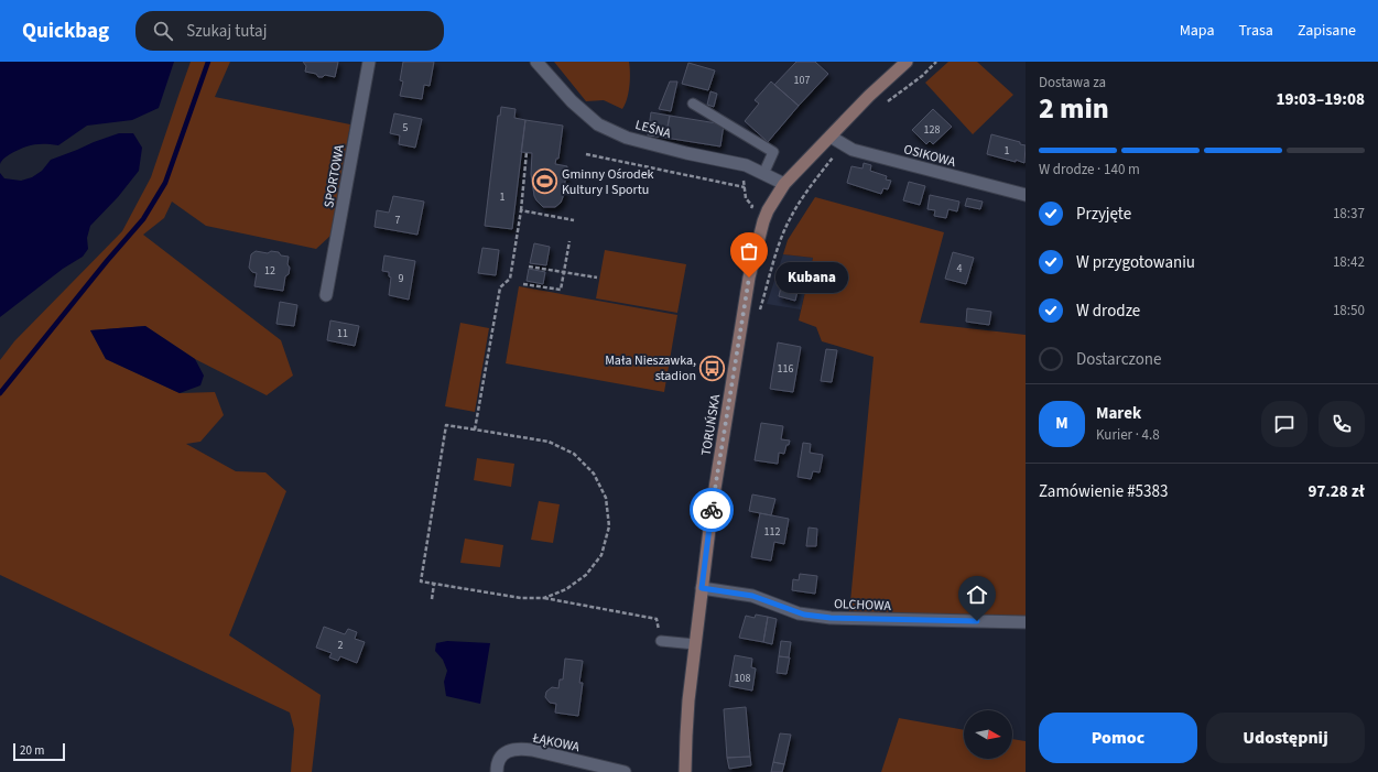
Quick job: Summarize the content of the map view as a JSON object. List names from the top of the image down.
{
  "streets": {
    "main road": ["TORUŃSKA"],
    "street": [
      "LEŚNA",
      "OSIKOWA",
      "SPORTOWA",
      "OLCHOWA",
      "ŁĄKOWA"
    ]
  },
  "crossings": [
    ["LEŚNA", "TORUŃSKA"],
    ["OSIKOWA", "TORUŃSKA"],
    ["TORUŃSKA", "OLCHOWA"]
  ],
  "places": {
    "sports": ["Gminny Ośrodek Kultury I Sportu"],
    "other": ["Kubana"],
    "bus stop": ["Mała Nieszawka, stadion"]
  },
  "house_numbers": [
    "107",
    "5",
    "128",
    "1",
    "1",
    "7",
    "4",
    "12",
    "9",
    "11",
    "116",
    "112",
    "2",
    "108"
  ],
  "scale_bar": "20 m",
  "north": "right",
  "page": {
    "header": "Quickbag",
    "search": "Szukaj tutaj",
    "nav": ["Mapa", "Trasa", "Zapisane"],
    "heading": ["2 min", "Dostawa za", "19:03–19:08"],
    "panel": [
      "Marek",
      "Kurier · 4.8",
      "Zamówienie #5383",
      "97.28 zł"
    ],
    "bar": "W drodze · 140 m",
    "list": [
      ["Przyjęte", "18:37"],
      ["W przygotowaniu", "18:42"],
      ["W drodze", "18:50"],
      "Dostarczone"
    ],
    "bubble": "Kubana",
    "round": "M",
    "buttons": ["Pomoc", "Udostępnij"],
    "scale": "20 m"
  }
}
